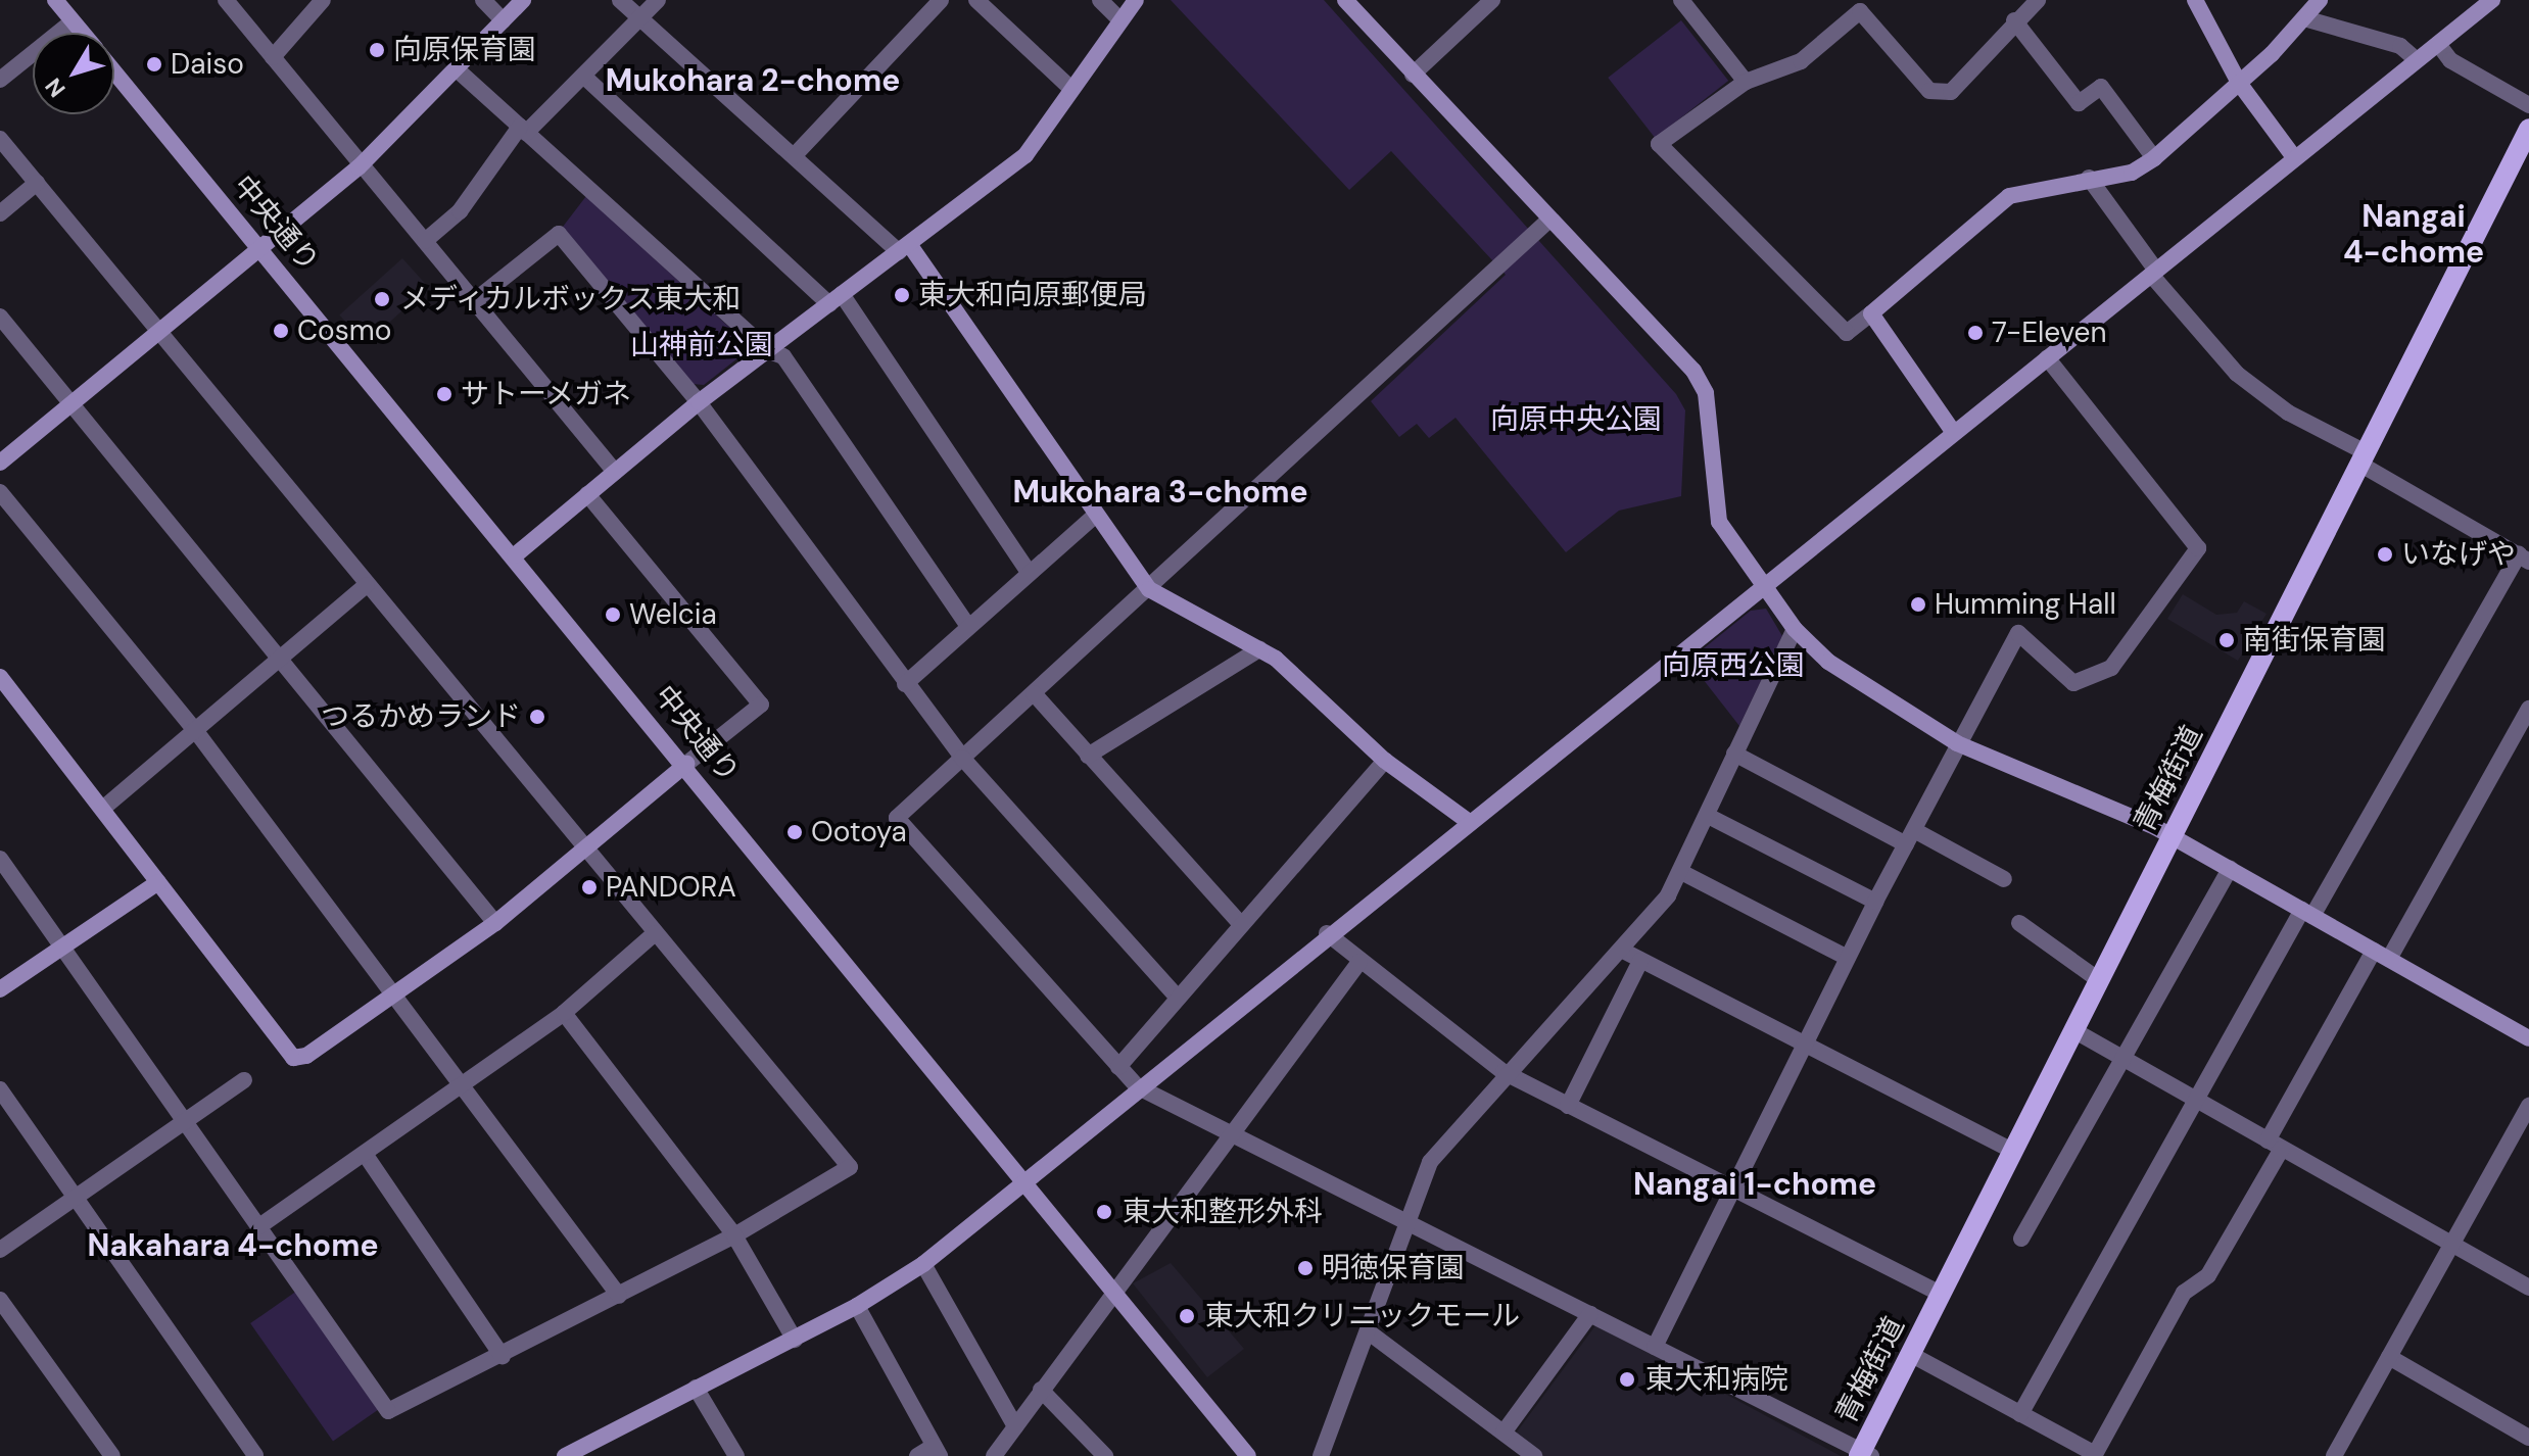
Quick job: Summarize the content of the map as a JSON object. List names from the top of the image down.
{
  "streets": {
    "main road": ["青梅街道"],
    "street": ["中央通り"]
  },
  "districts": [
    "Mukohara 2-chome",
    "Nangai 4-chome",
    "Mukohara 3-chome",
    "Nangai 1-chome",
    "Nakahara 4-chome"
  ],
  "parks": ["山神前公園", "向原中央公園", "向原西公園"],
  "places": [
    "向原保育園",
    "Daiso",
    "東大和向原郵便局",
    "メディカルボックス東大和",
    "Cosmo",
    "7-Eleven",
    "サトーメガネ",
    "いなげや",
    "Humming Hall",
    "Welcia",
    "南街保育園",
    "つるかめランド",
    "Ootoya",
    "PANDORA",
    "東大和整形外科",
    "明徳保育園",
    "東大和クリニックモール",
    "東大和病院"
  ],
  "north": "bottom left"
}
